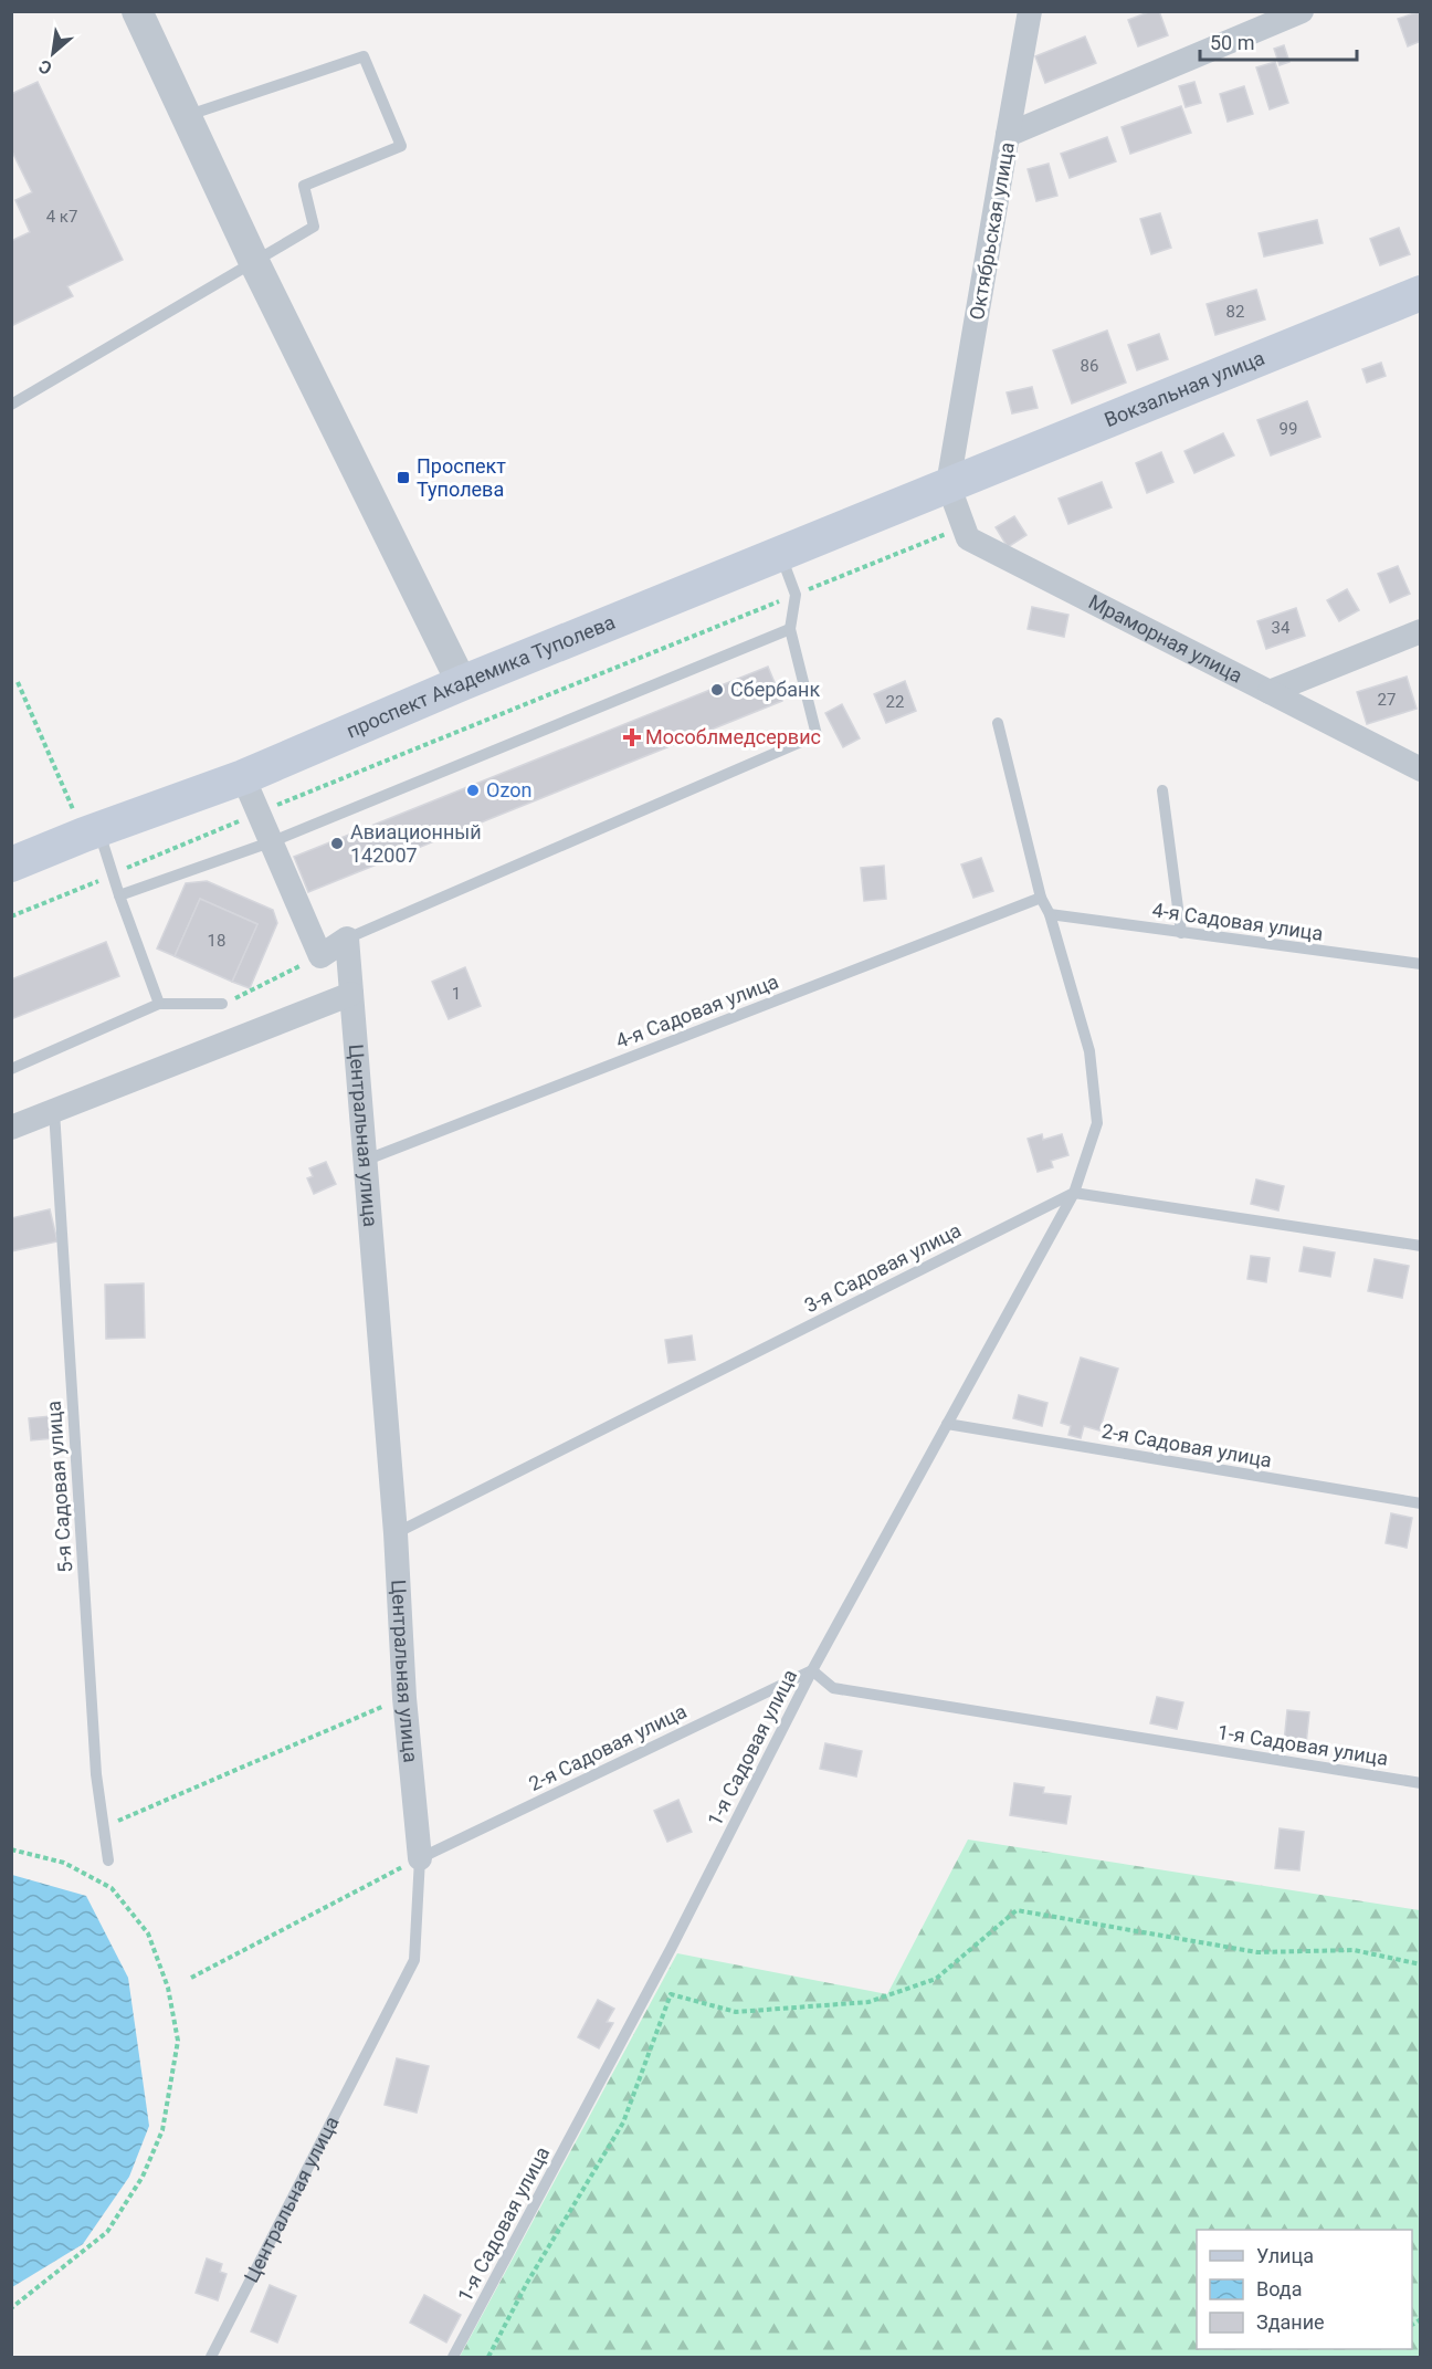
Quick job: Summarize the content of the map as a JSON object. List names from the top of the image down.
{
  "streets": {
    "main road": ["Вокзальная улица", "проспект Академика Туполева"],
    "street": ["Октябрьская улица", "Мраморная улица", "Центральная улица"],
    "lane": [
      "4-я Садовая улица",
      "3-я Садовая улица",
      "2-я Садовая улица",
      "5-я Садовая улица",
      "1-я Садовая улица"
    ]
  },
  "crossings": [
    ["Октябрьская улица", "Вокзальная улица"],
    ["Октябрьская улица", "проспект Академика Туполева"],
    ["Вокзальная улица", "проспект Академика Туполева"],
    ["4-я Садовая улица", "Центральная улица"],
    ["Центральная улица", "3-я Садовая улица"],
    ["Центральная улица", "2-я Садовая улица"],
    ["2-я Садовая улица", "1-я Садовая улица"]
  ],
  "places": {
    "transit": ["Проспект Туполева"],
    "other": ["Сбербанк", "Ozon", "Авиационный 142007"],
    "health": ["Мособлмедсервис"]
  },
  "house_numbers": [
    "4 к7",
    "82",
    "86",
    "99",
    "34",
    "27",
    "22",
    "18",
    "1"
  ],
  "legend": ["Улица", "Вода", "Здание"],
  "scale_bar": "50 m",
  "north": "bottom left"
}
